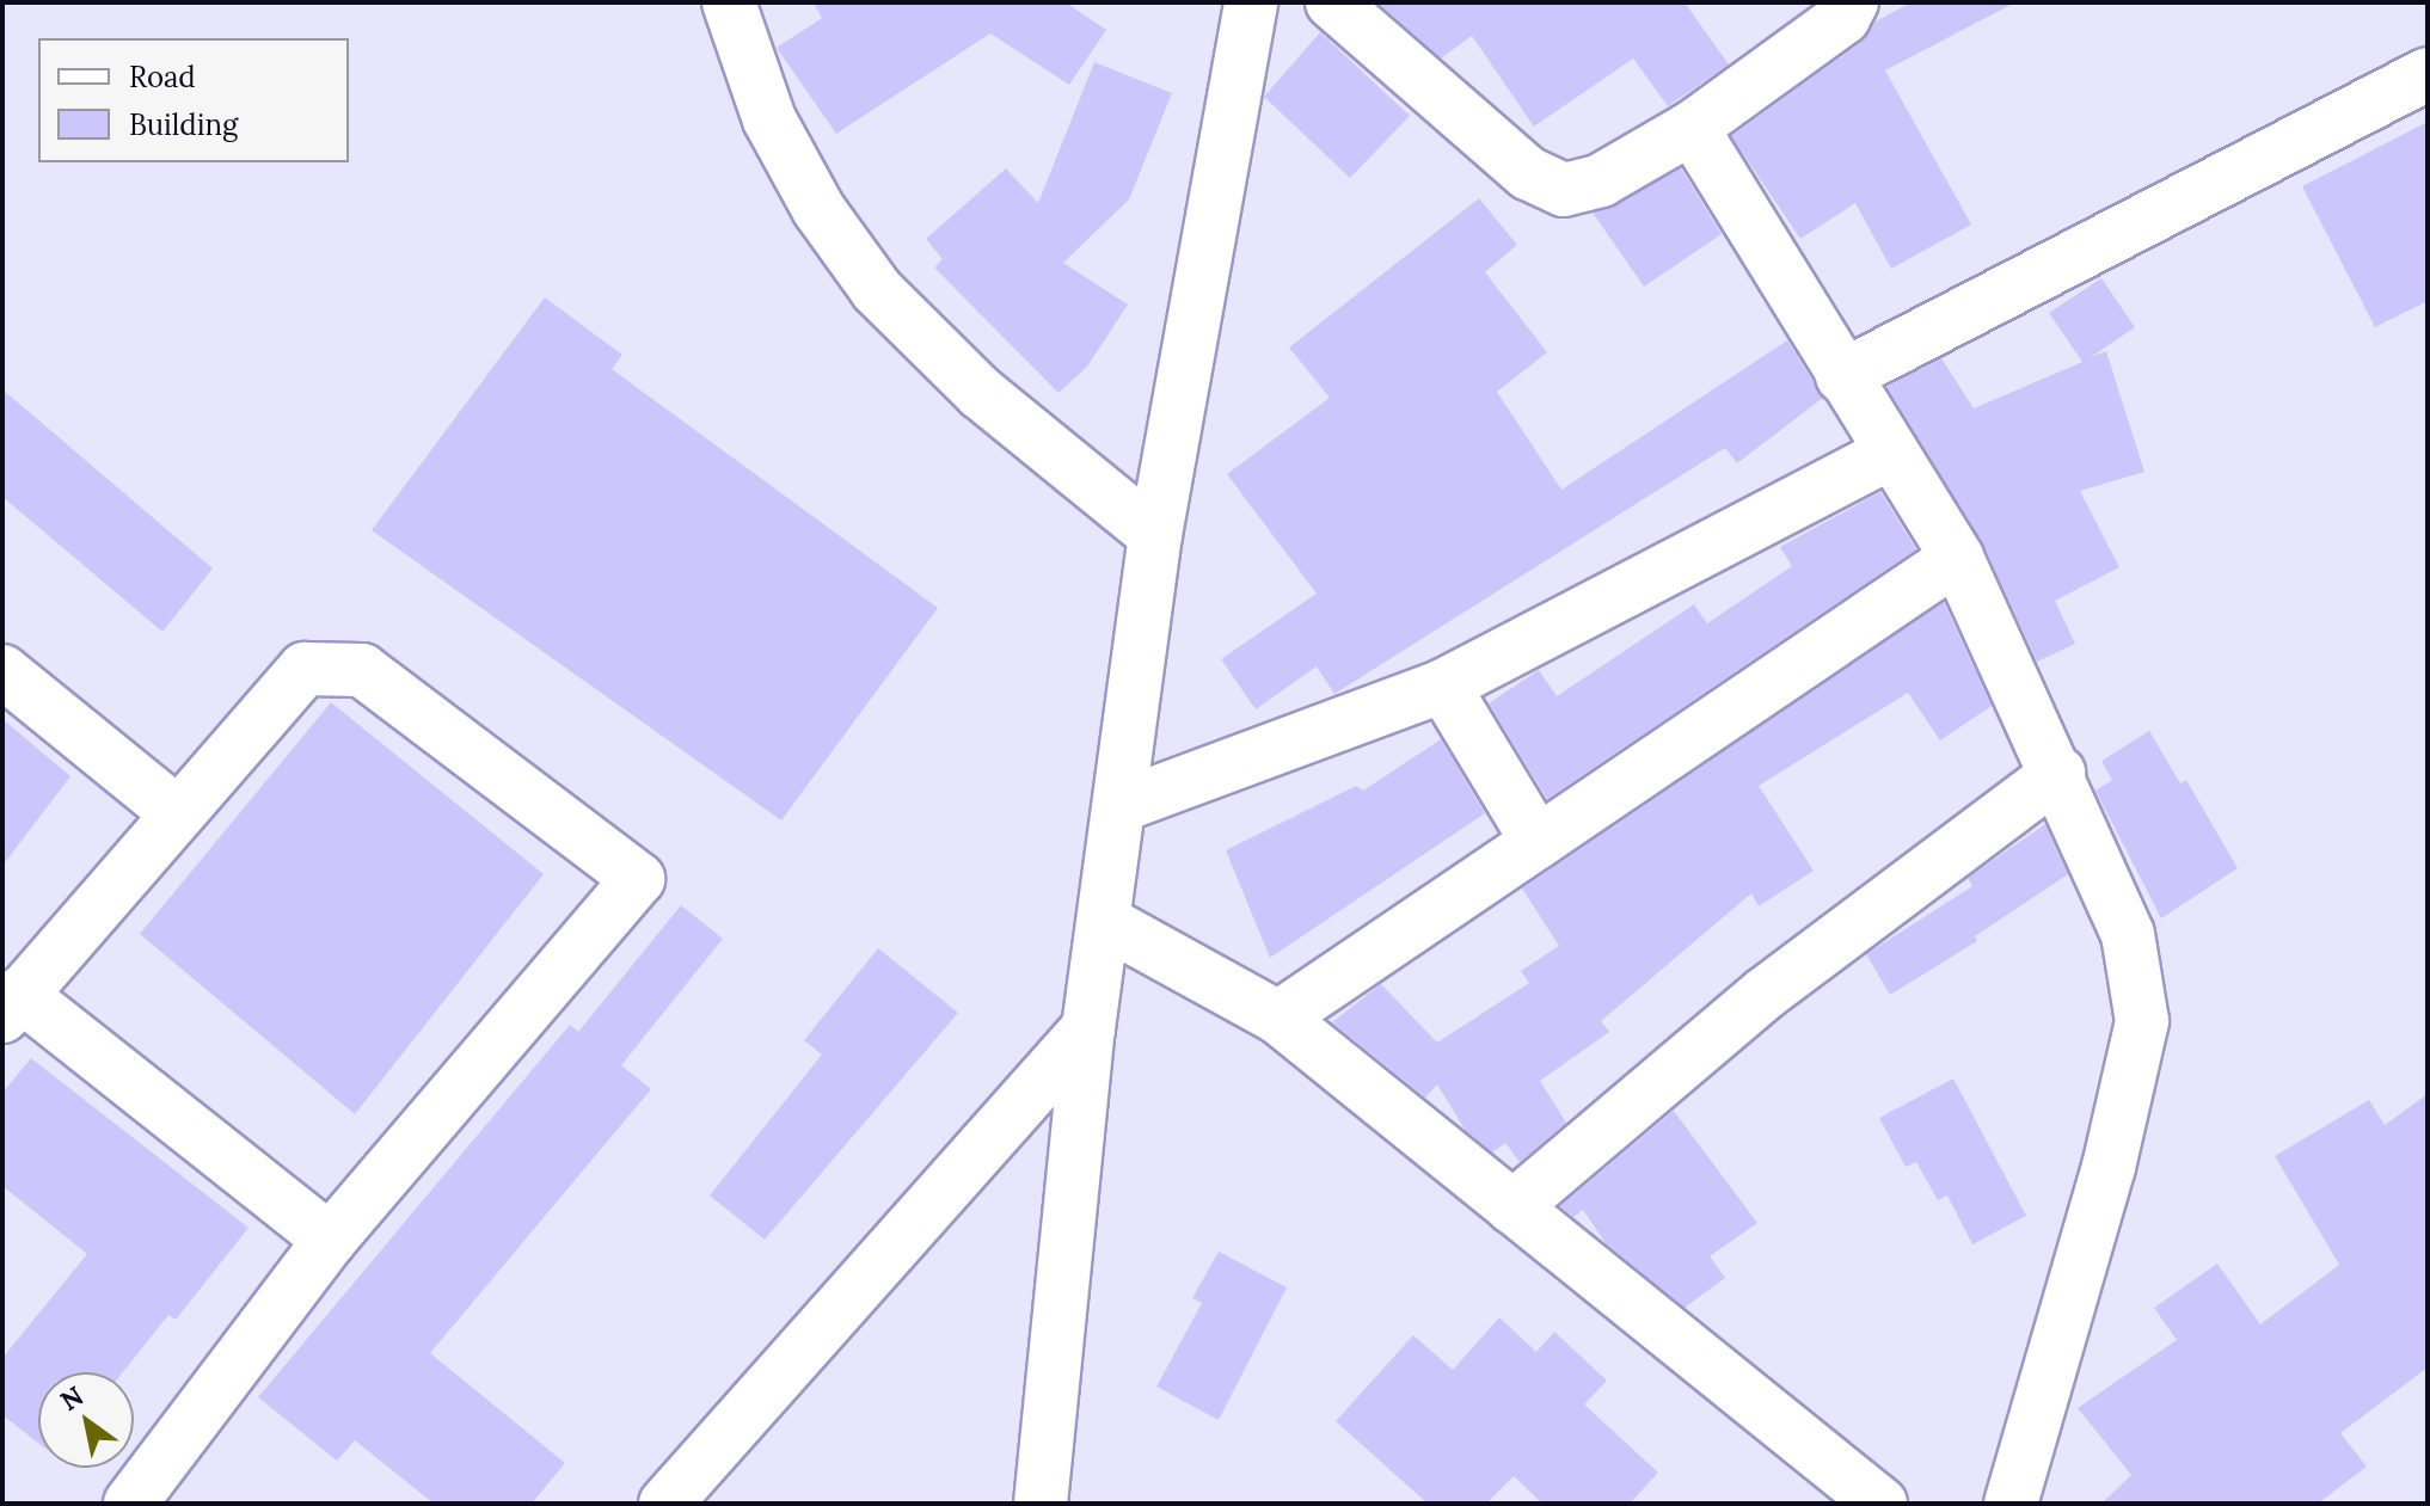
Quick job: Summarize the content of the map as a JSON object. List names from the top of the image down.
{
  "legend": ["Road", "Building"],
  "north": "top left"
}
